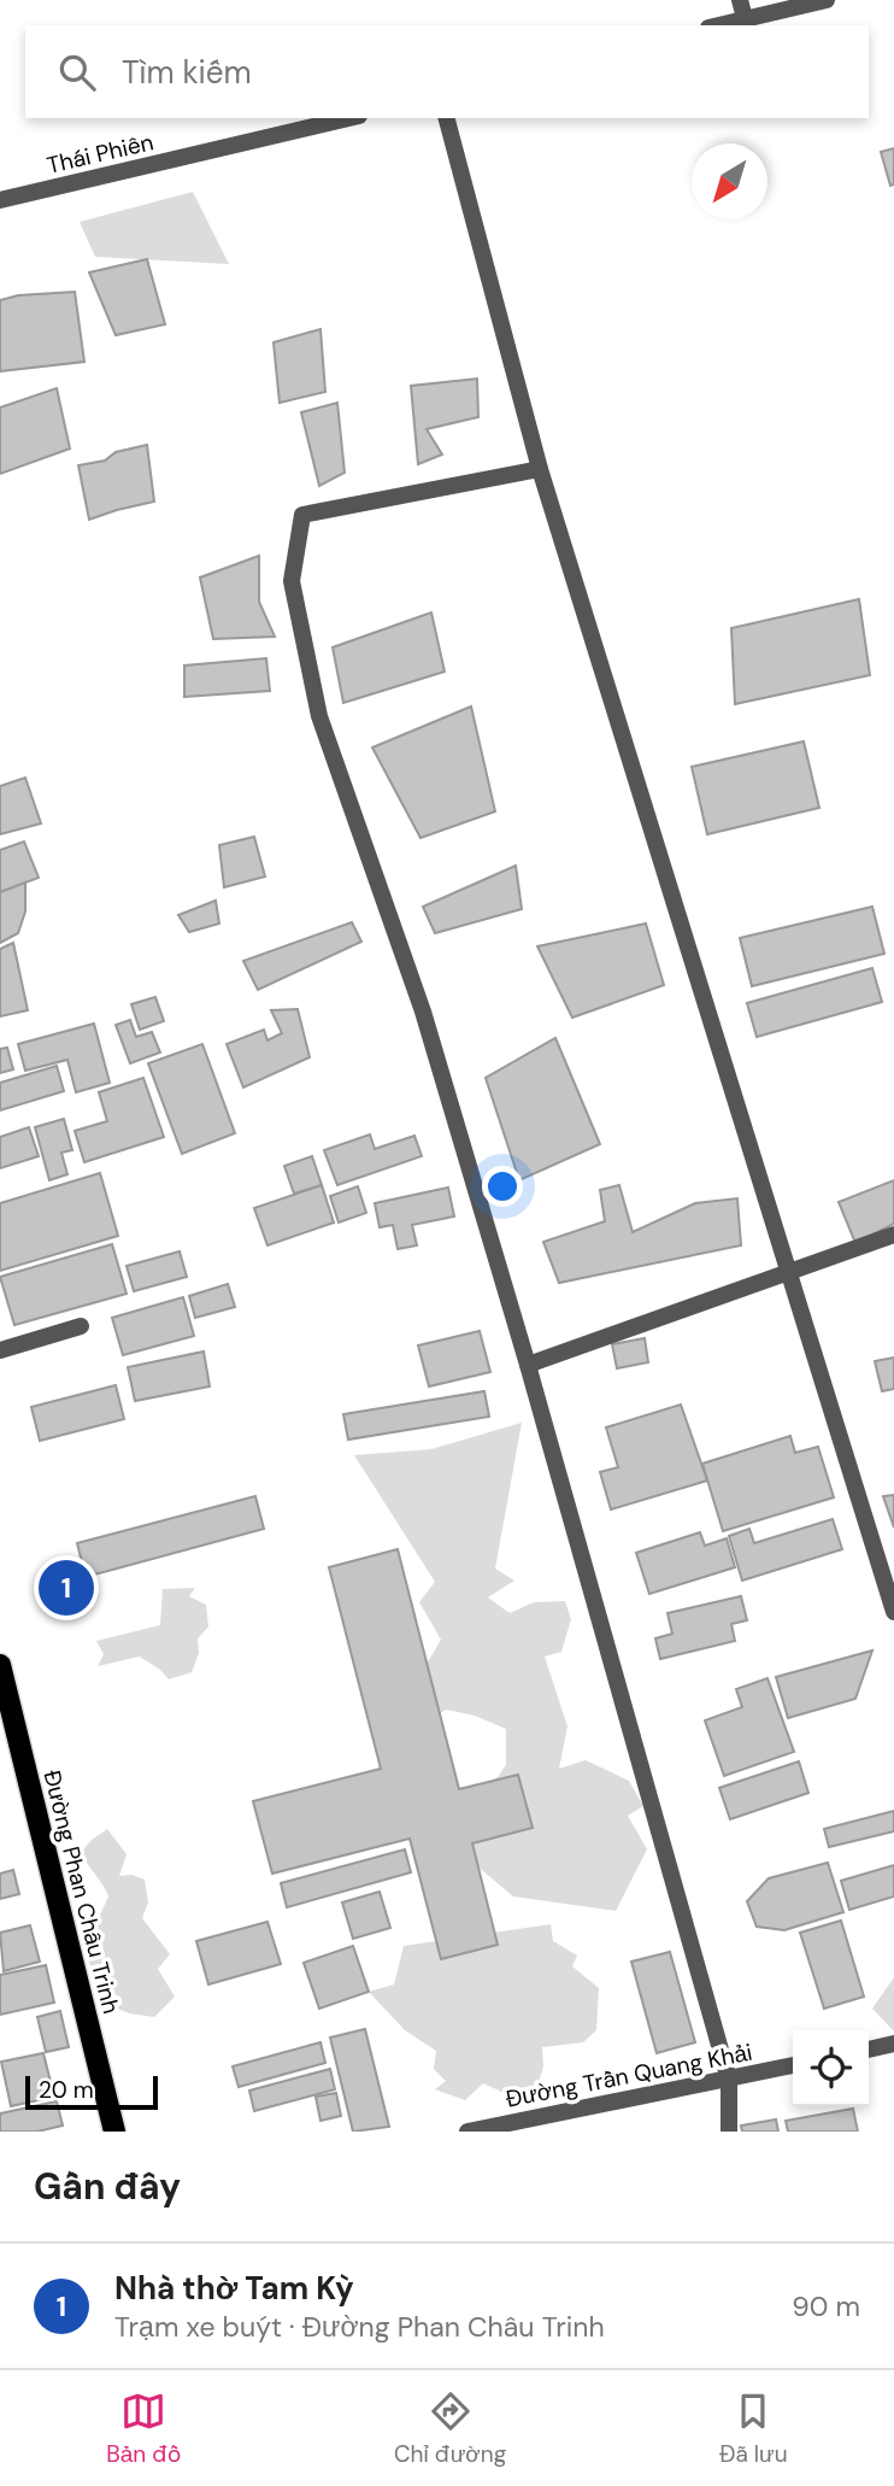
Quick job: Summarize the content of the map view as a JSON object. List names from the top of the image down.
{
  "streets": {
    "main road": ["Đường Phan Châu Trinh"],
    "street": ["Thái Phiên", "Đường Trần Quang Khải"]
  },
  "scale_bar": "20 m",
  "north": "bottom left",
  "page": {
    "search": "Tìm kiếm",
    "pins": "1",
    "scale": "20 m",
    "heading": "Gần đây",
    "list": [
      {
        "mark": "1",
        "name": "Nhà thờ Tam Kỳ",
        "note": "Trạm xe buýt · Đường Phan Châu Trinh",
        "value": "90 m"
      }
    ],
    "nav": ["Bản đồ", "Chỉ đường", "Đã lưu"]
  }
}
